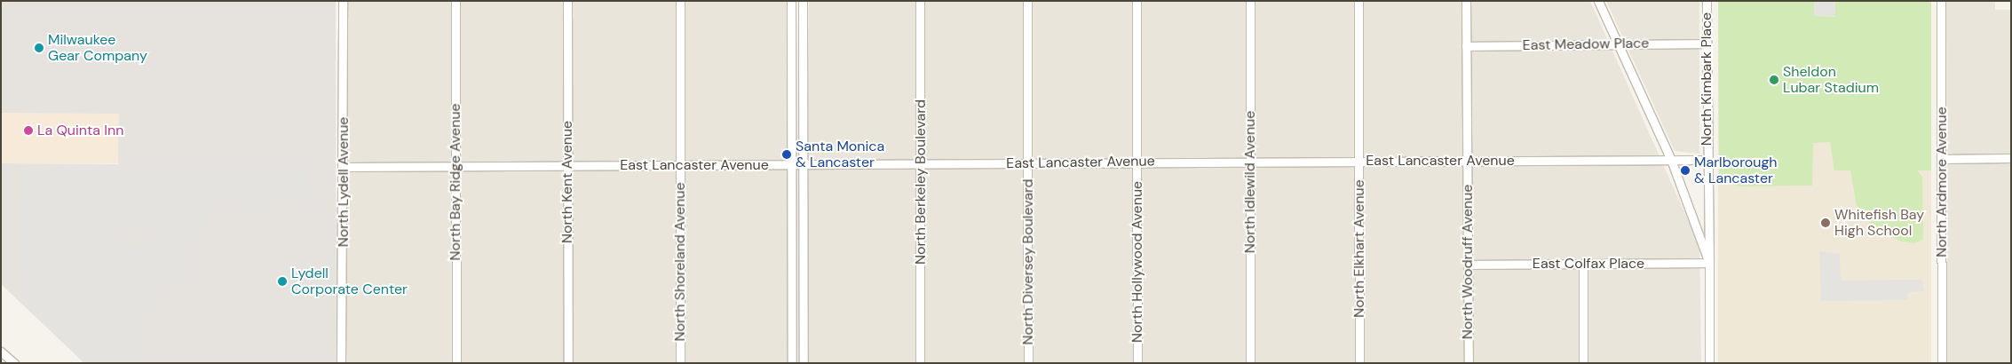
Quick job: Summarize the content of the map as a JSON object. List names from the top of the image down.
{
  "streets": {
    "street": [
      "East Meadow Place",
      "North Kimbark Place",
      "East Lancaster Avenue",
      "North Lydell Avenue",
      "North Bay Ridge Avenue",
      "North Kent Avenue",
      "North Berkeley Boulevard",
      "North Idlewild Avenue",
      "North Ardmore Avenue",
      "North Elkhart Avenue",
      "North Shoreland Avenue",
      "North Diversey Boulevard",
      "North Hollywood Avenue",
      "North Woodruff Avenue",
      "East Colfax Place"
    ]
  },
  "crossings": [
    ["East Meadow Place", "North Kimbark Place"],
    ["East Meadow Place", "North Woodruff Avenue"],
    ["North Kimbark Place", "East Lancaster Avenue"],
    ["North Kimbark Place", "East Colfax Place"],
    ["East Lancaster Avenue", "North Lydell Avenue"],
    ["East Lancaster Avenue", "North Bay Ridge Avenue"],
    ["East Lancaster Avenue", "North Kent Avenue"],
    ["East Lancaster Avenue", "North Berkeley Boulevard"],
    ["East Lancaster Avenue", "North Idlewild Avenue"],
    ["East Lancaster Avenue", "North Elkhart Avenue"],
    ["East Lancaster Avenue", "North Shoreland Avenue"],
    ["East Lancaster Avenue", "North Diversey Boulevard"],
    ["East Lancaster Avenue", "North Hollywood Avenue"],
    ["East Lancaster Avenue", "North Woodruff Avenue"],
    ["North Woodruff Avenue", "East Colfax Place"]
  ],
  "places": [
    "Milwaukee Gear Company",
    "Sheldon Lubar Stadium",
    "La Quinta Inn",
    "Santa Monica & Lancaster",
    "Marlborough & Lancaster",
    "Whitefish Bay High School",
    "Lydell Corporate Center"
  ]
}
